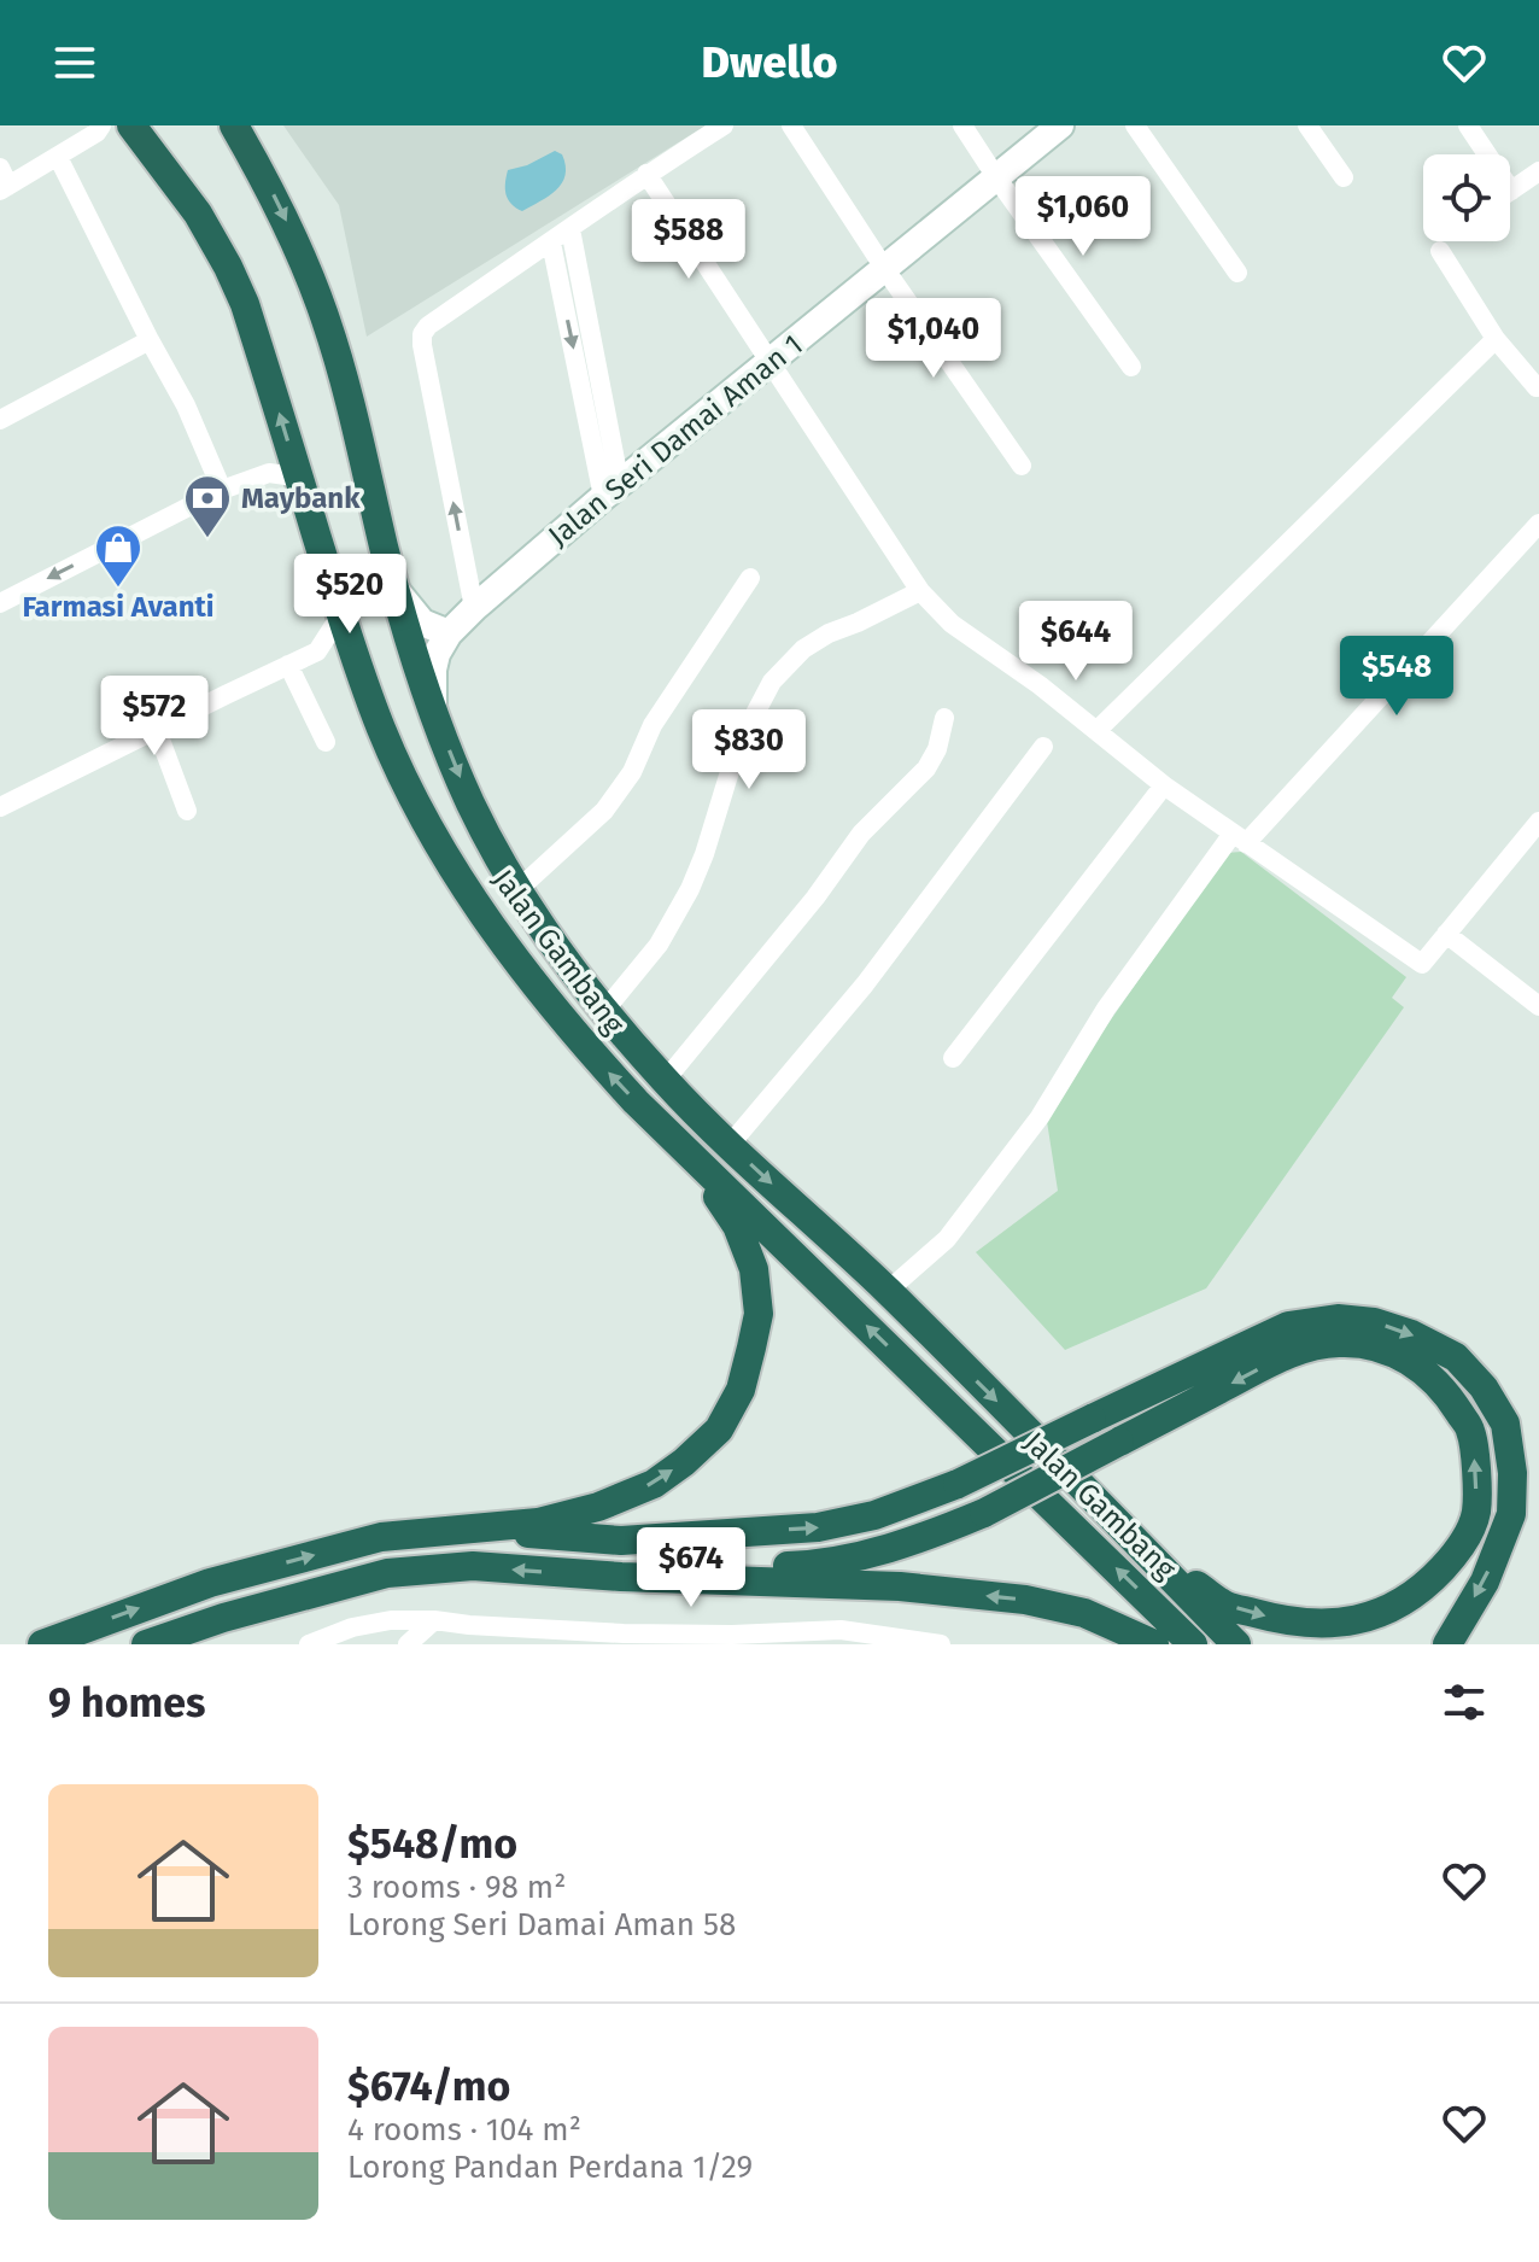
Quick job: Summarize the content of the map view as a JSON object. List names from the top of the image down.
{
  "streets": {
    "highway": ["Jalan Gambang"],
    "street": ["Jalan Seri Damai Aman 1"]
  },
  "crossings": [
    ["Jalan Seri Damai Aman 1", "Jalan Gambang"]
  ],
  "places": {
    "bank": ["Maybank"],
    "shop": ["Farmasi Avanti"]
  },
  "page": {
    "header": "Dwello",
    "price": [
      "$1,060",
      "$588",
      "$1,040",
      "$520",
      "$644",
      "$548",
      "$572",
      "$830",
      "$674"
    ],
    "heading": "9 homes",
    "list": [
      {
        "name": "$548/mo",
        "note": "3 rooms · 98 m² · Lorong Seri Damai Aman 58"
      },
      {
        "name": "$674/mo",
        "note": "4 rooms · 104 m² · Lorong Pandan Perdana 1/29"
      }
    ]
  }
}
